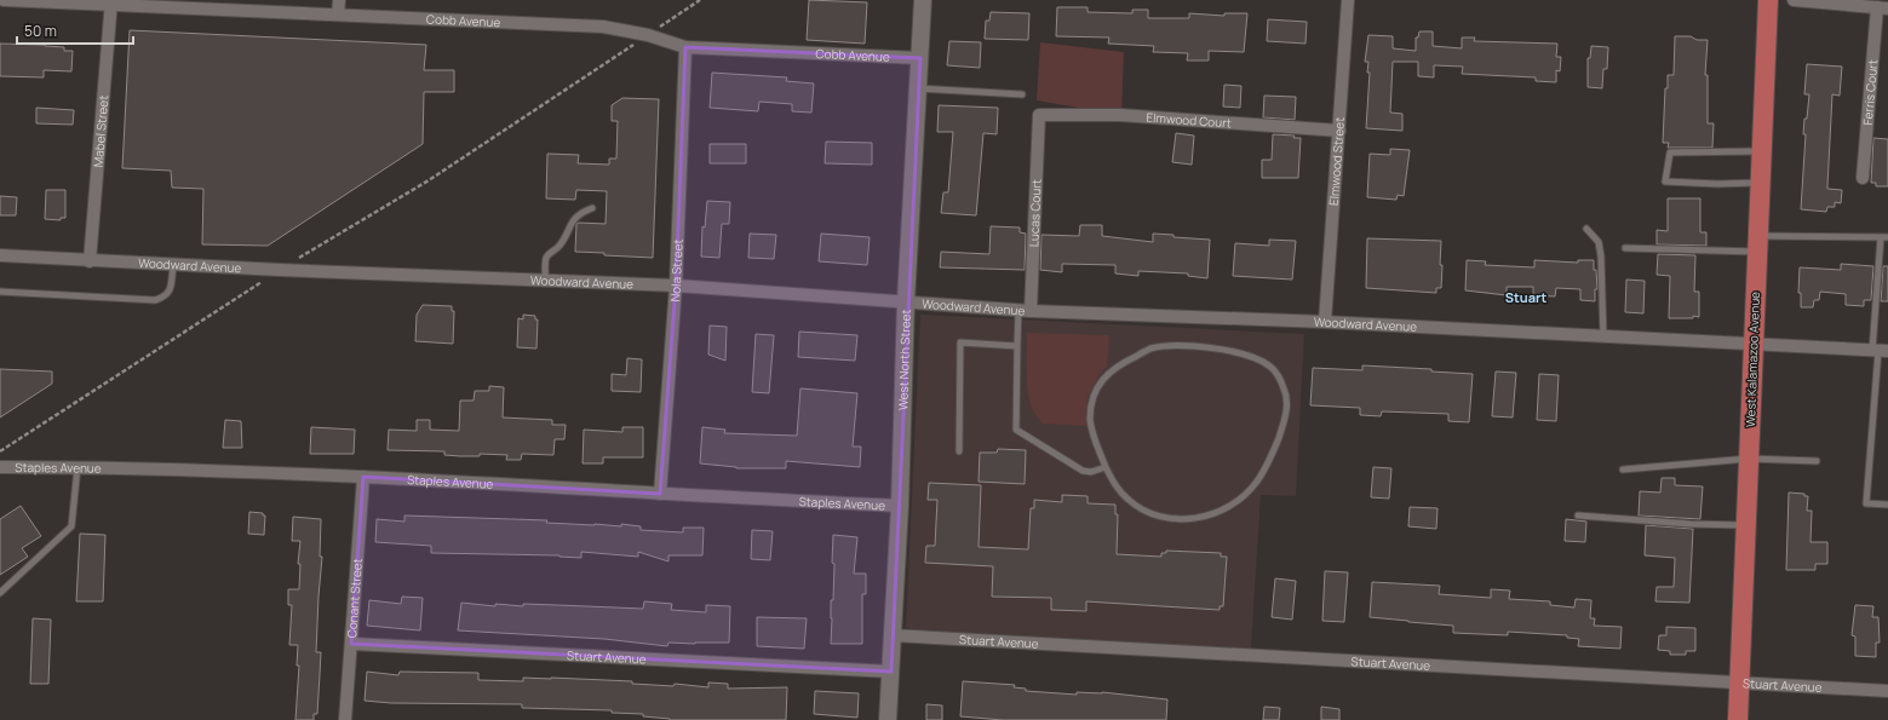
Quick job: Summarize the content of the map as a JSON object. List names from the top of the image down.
{
  "streets": {
    "main road": ["West Kalamazoo Avenue"],
    "street": [
      "Cobb Avenue",
      "Ferris Court",
      "Elmwood Court",
      "Mabel Street",
      "Elmwood Street",
      "Lucas Court",
      "Woodward Avenue",
      "Nola Street",
      "West North Street",
      "Staples Avenue",
      "Conant Street",
      "Stuart Avenue"
    ]
  },
  "crossings": [
    ["Cobb Avenue", "Mabel Street"],
    ["Cobb Avenue", "Nola Street"],
    ["Cobb Avenue", "West North Street"],
    ["Elmwood Court", "Elmwood Street"],
    ["Elmwood Court", "Lucas Court"],
    ["Mabel Street", "Woodward Avenue"],
    ["Elmwood Street", "Woodward Avenue"],
    ["Lucas Court", "Woodward Avenue"],
    ["Woodward Avenue", "Nola Street"],
    ["Woodward Avenue", "West North Street"],
    ["Woodward Avenue", "West Kalamazoo Avenue"],
    ["Nola Street", "Staples Avenue"],
    ["West North Street", "Staples Avenue"],
    ["West North Street", "Stuart Avenue"],
    ["West Kalamazoo Avenue", "Stuart Avenue"],
    ["Staples Avenue", "Conant Street"],
    ["Conant Street", "Stuart Avenue"]
  ],
  "districts": ["Stuart"],
  "scale_bar": "50 m"
}
